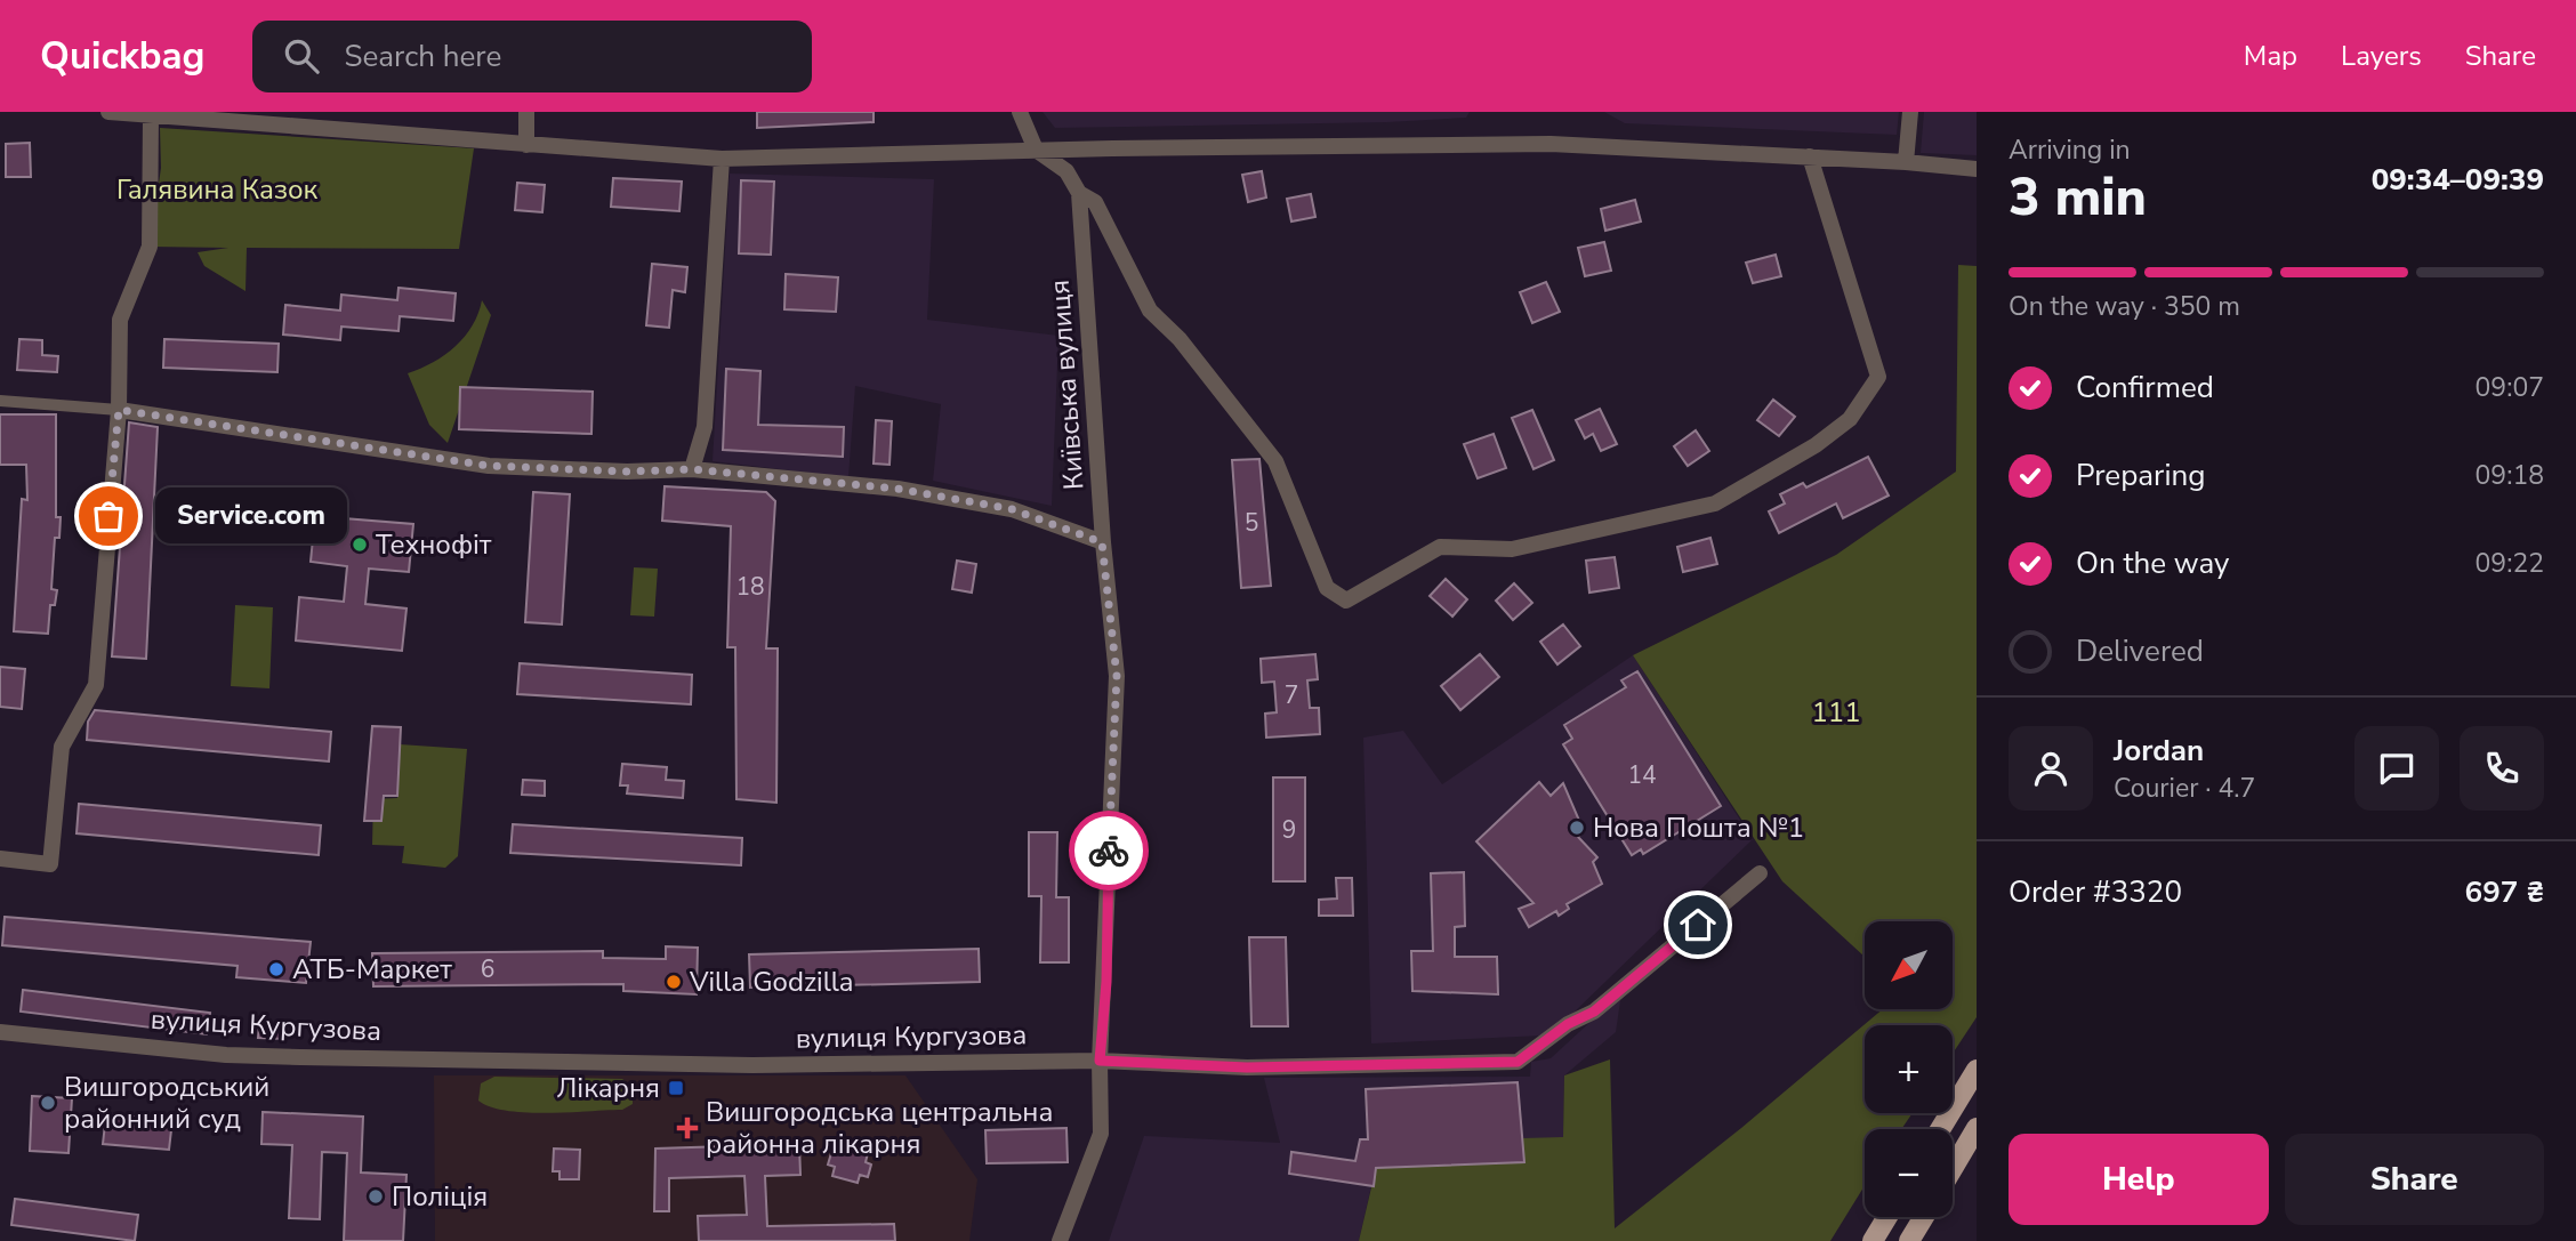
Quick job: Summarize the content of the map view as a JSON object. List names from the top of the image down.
{
  "streets": {
    "street": ["Київська вулиця", "вулиця Кургузова"]
  },
  "crossings": [
    ["Київська вулиця", "вулиця Кургузова"]
  ],
  "parks": ["Галявина Казок", "111"],
  "places": {
    "other": [
      "Service.com",
      "Технофіт",
      "Нова Пошта №1",
      "АТБ-Маркет",
      "Villa Godzilla",
      "Вишгородський районний суд",
      "Поліція"
    ],
    "transit": ["Лікарня"],
    "health": ["Вишгородська центральна районна лікарня"]
  },
  "house_numbers": [
    "5",
    "18",
    "7",
    "14",
    "9",
    "6"
  ],
  "north": "bottom left",
  "page": {
    "header": "Quickbag",
    "search": "Search here",
    "nav": ["Map", "Layers", "Share"],
    "heading": ["3 min", "Arriving in", "09:34–09:39"],
    "panel": [
      "Jordan",
      "Courier · 4.7",
      "Order #3320",
      "697 ₴"
    ],
    "bar": "On the way · 350 m",
    "list": [
      ["Confirmed", "09:07"],
      ["Preparing", "09:18"],
      ["On the way", "09:22"],
      "Delivered"
    ],
    "bubble": "Service.com",
    "map_buttons": ["+", "−"],
    "buttons": ["Help", "Share"]
  }
}
